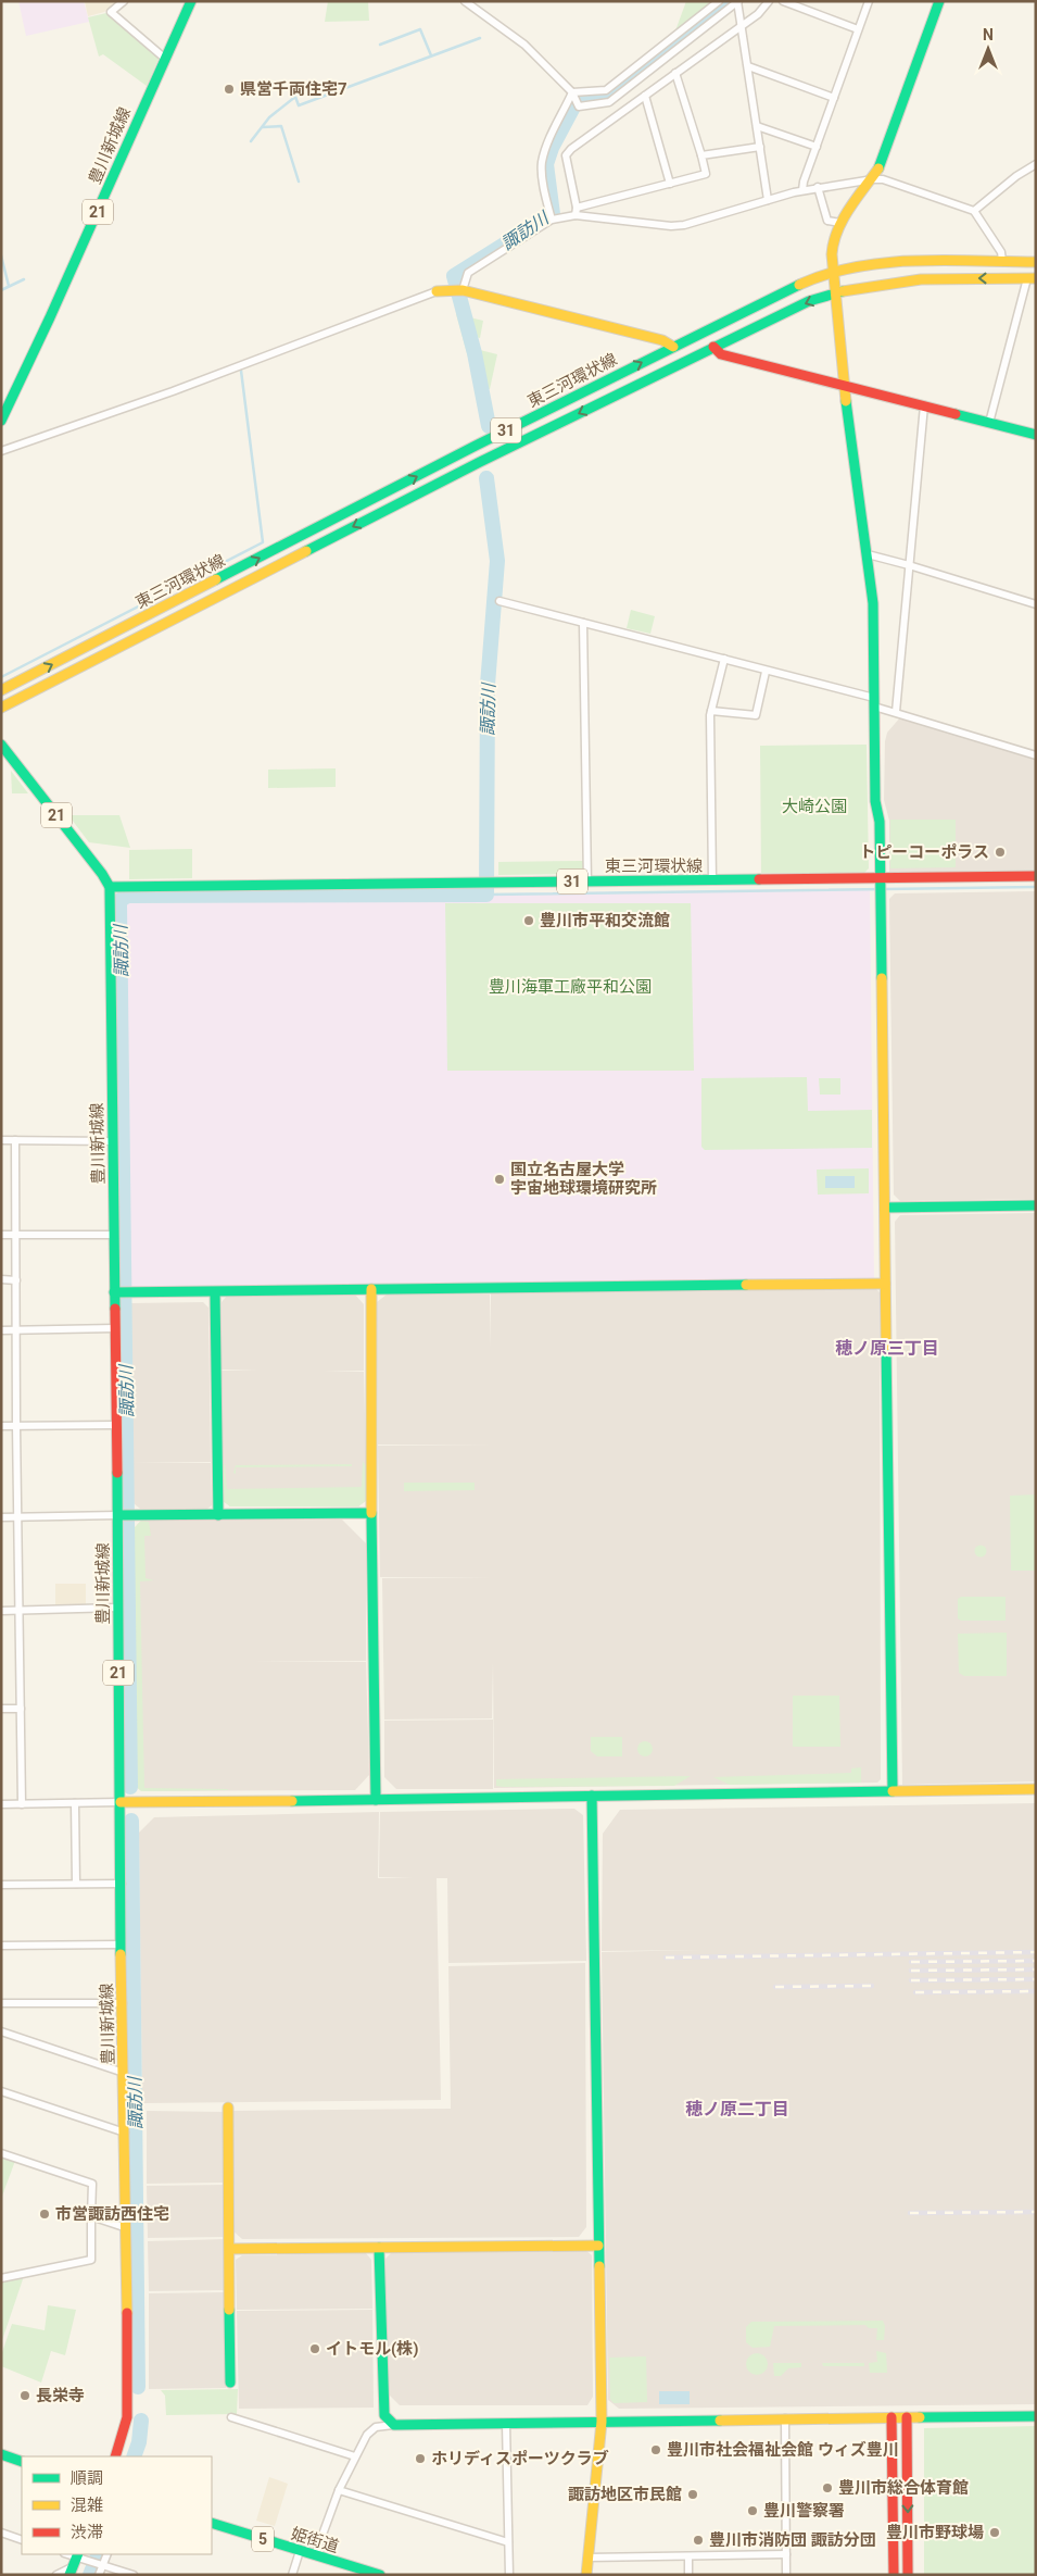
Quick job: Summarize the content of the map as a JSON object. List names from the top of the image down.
{
  "streets": {
    "street": [
      "豊川新城線",
      "21",
      "東三河環状線",
      "31",
      "5",
      "姫街道"
    ]
  },
  "crossings": [
    ["豊川新城線", "21"],
    ["豊川新城線", "東三河環状線"],
    ["21", "東三河環状線"]
  ],
  "districts": ["穂ノ原三丁目", "穂ノ原二丁目"],
  "water": ["諏訪川"],
  "parks": ["大崎公園", "豊川海軍工廠平和公園"],
  "places": [
    "県営千両住宅7",
    "トピーコーポラス",
    "豊川市平和交流館",
    "国立名古屋大学 宇宙地球環境研究所",
    "市営諏訪西住宅",
    "イトモル(株)",
    "長栄寺",
    "豊川市社会福祉会館 ウィズ豊川",
    "ホリディスポーツクラブ",
    "豊川市総合体育館",
    "諏訪地区市民館",
    "豊川警察署",
    "豊川市野球場",
    "豊川市消防団 諏訪分団"
  ],
  "legend": ["順調", "混雑", "渋滞"],
  "north": "top"
}
